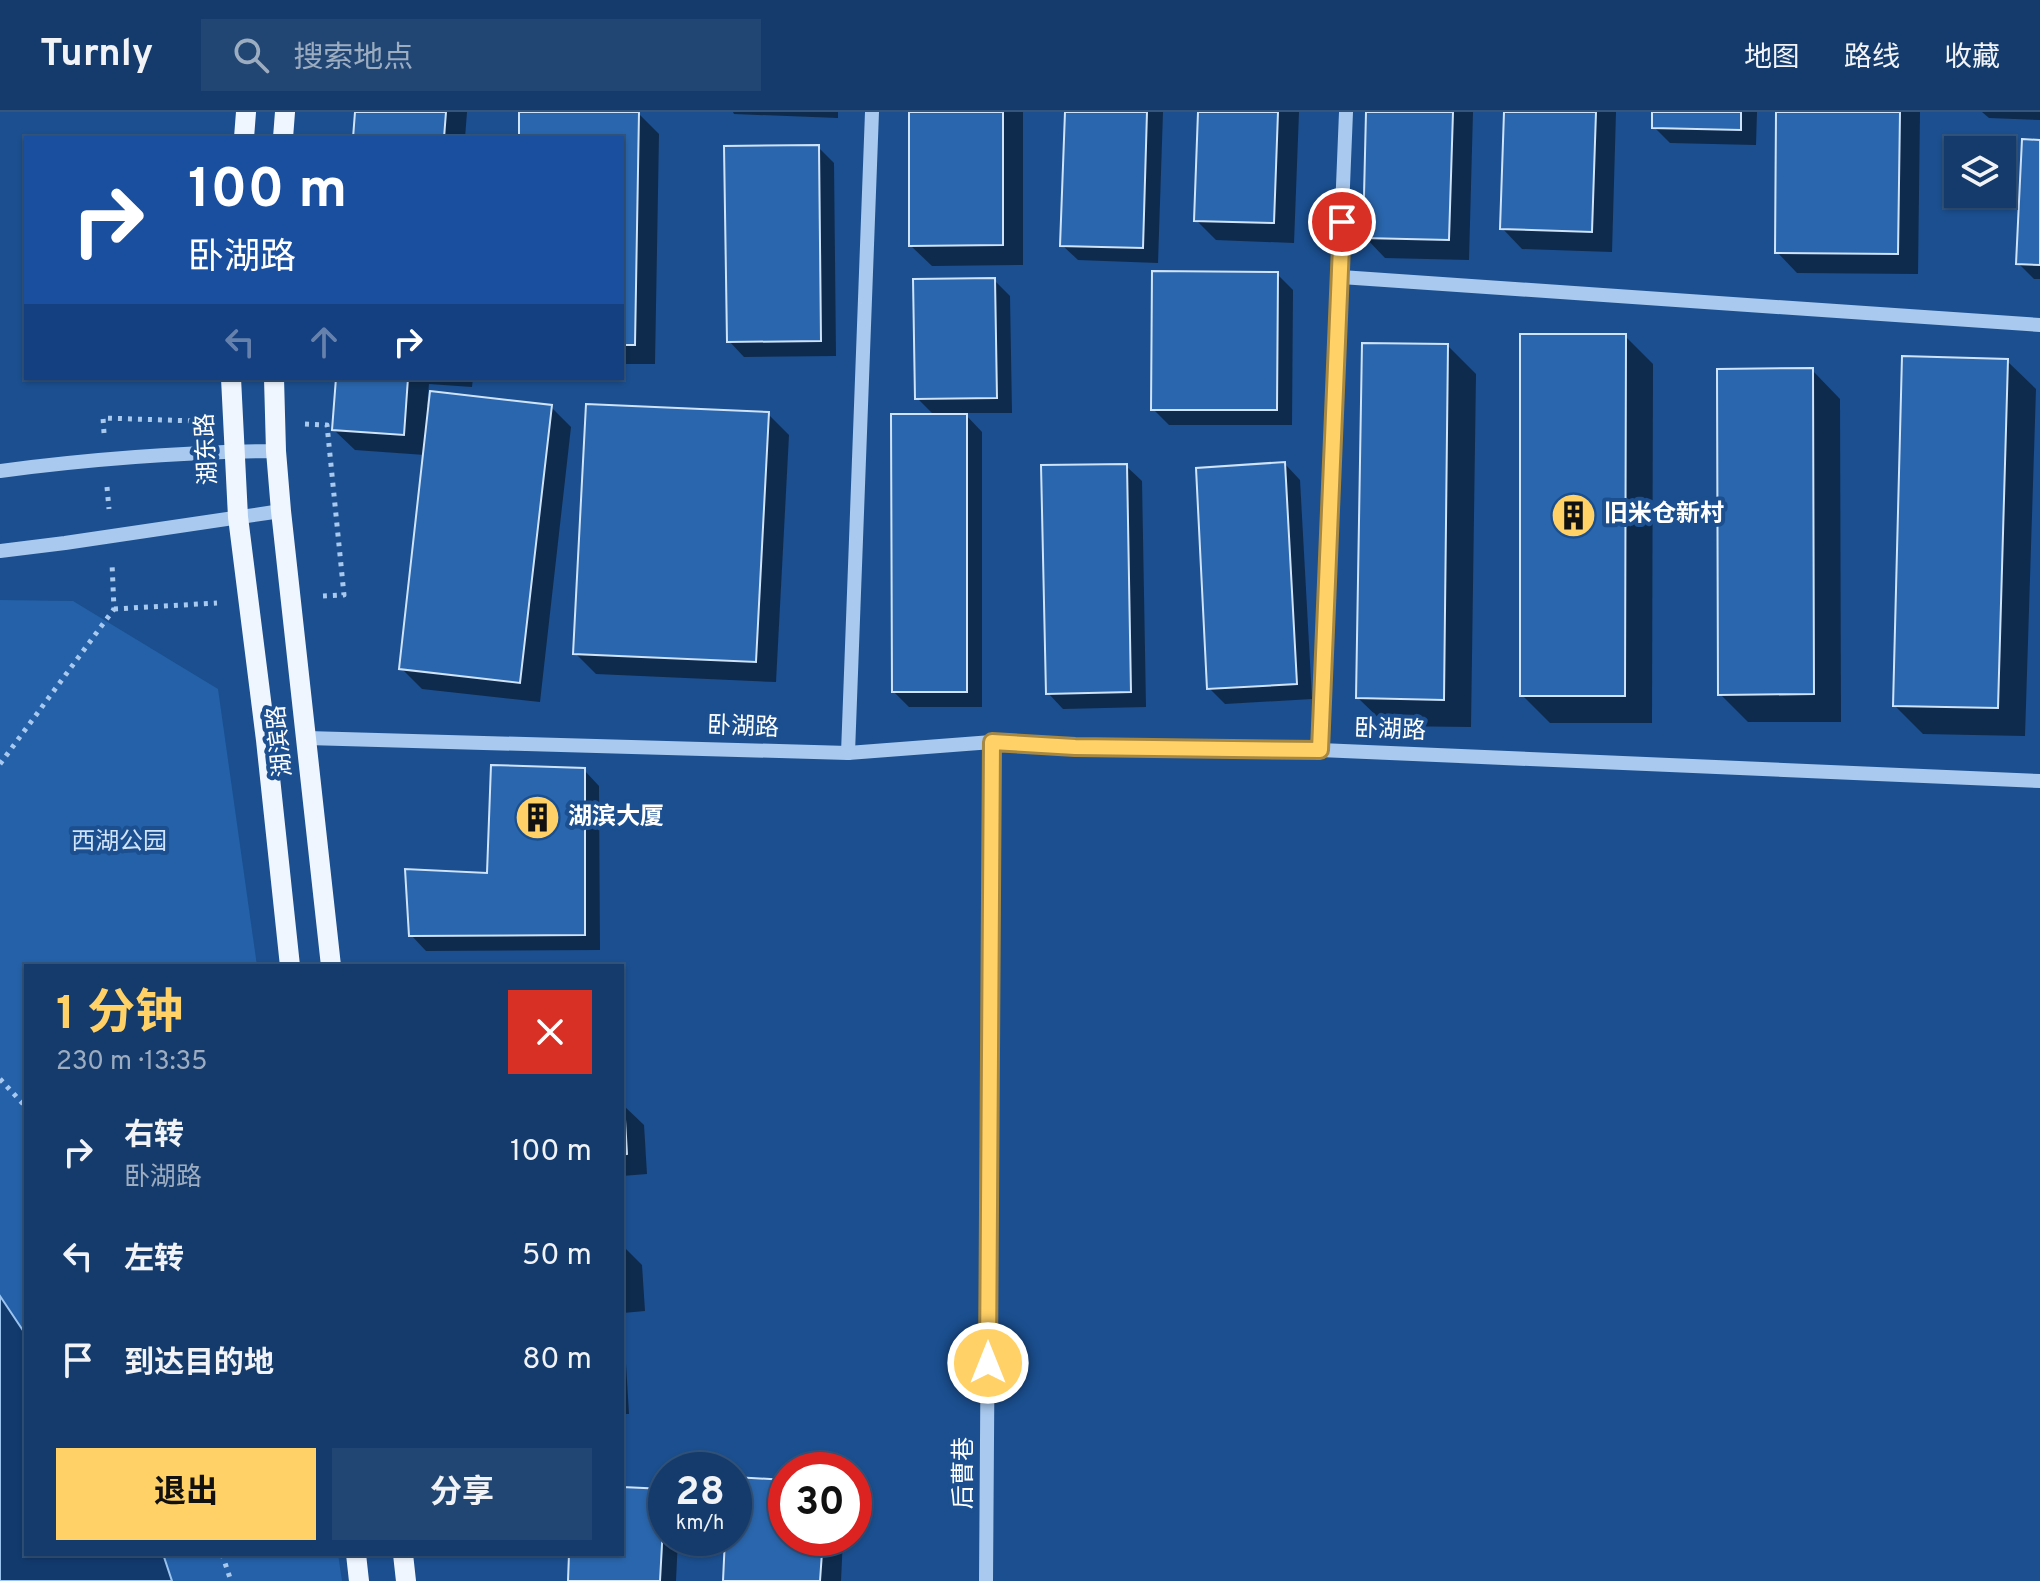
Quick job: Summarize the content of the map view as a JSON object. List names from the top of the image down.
{
  "streets": {
    "main road": ["湖东路", "湖滨路"],
    "street": ["卧湖路", "后曹巷"]
  },
  "crossings": [
    ["湖东路", "湖滨路"],
    ["卧湖路", "湖滨路"],
    ["卧湖路", "后曹巷"]
  ],
  "parks": ["西湖公园"],
  "places": {
    "building": ["旧米仓新村", "湖滨大厦"]
  },
  "page": {
    "header": "Turnly",
    "search": "搜索地点",
    "nav": ["地图", "路线", "收藏"],
    "turn": ["100 m", "卧湖路"],
    "heading": ["1 分钟", "230 m · 13:35"],
    "list": [
      {
        "name": "右转",
        "note": "卧湖路",
        "value": "100 m"
      },
      {
        "name": "左转",
        "value": "50 m"
      },
      {
        "name": "到达目的地",
        "value": "80 m"
      }
    ],
    "buttons": ["退出", "分享"],
    "speed": "28 km/h",
    "limit": "30"
  }
}
